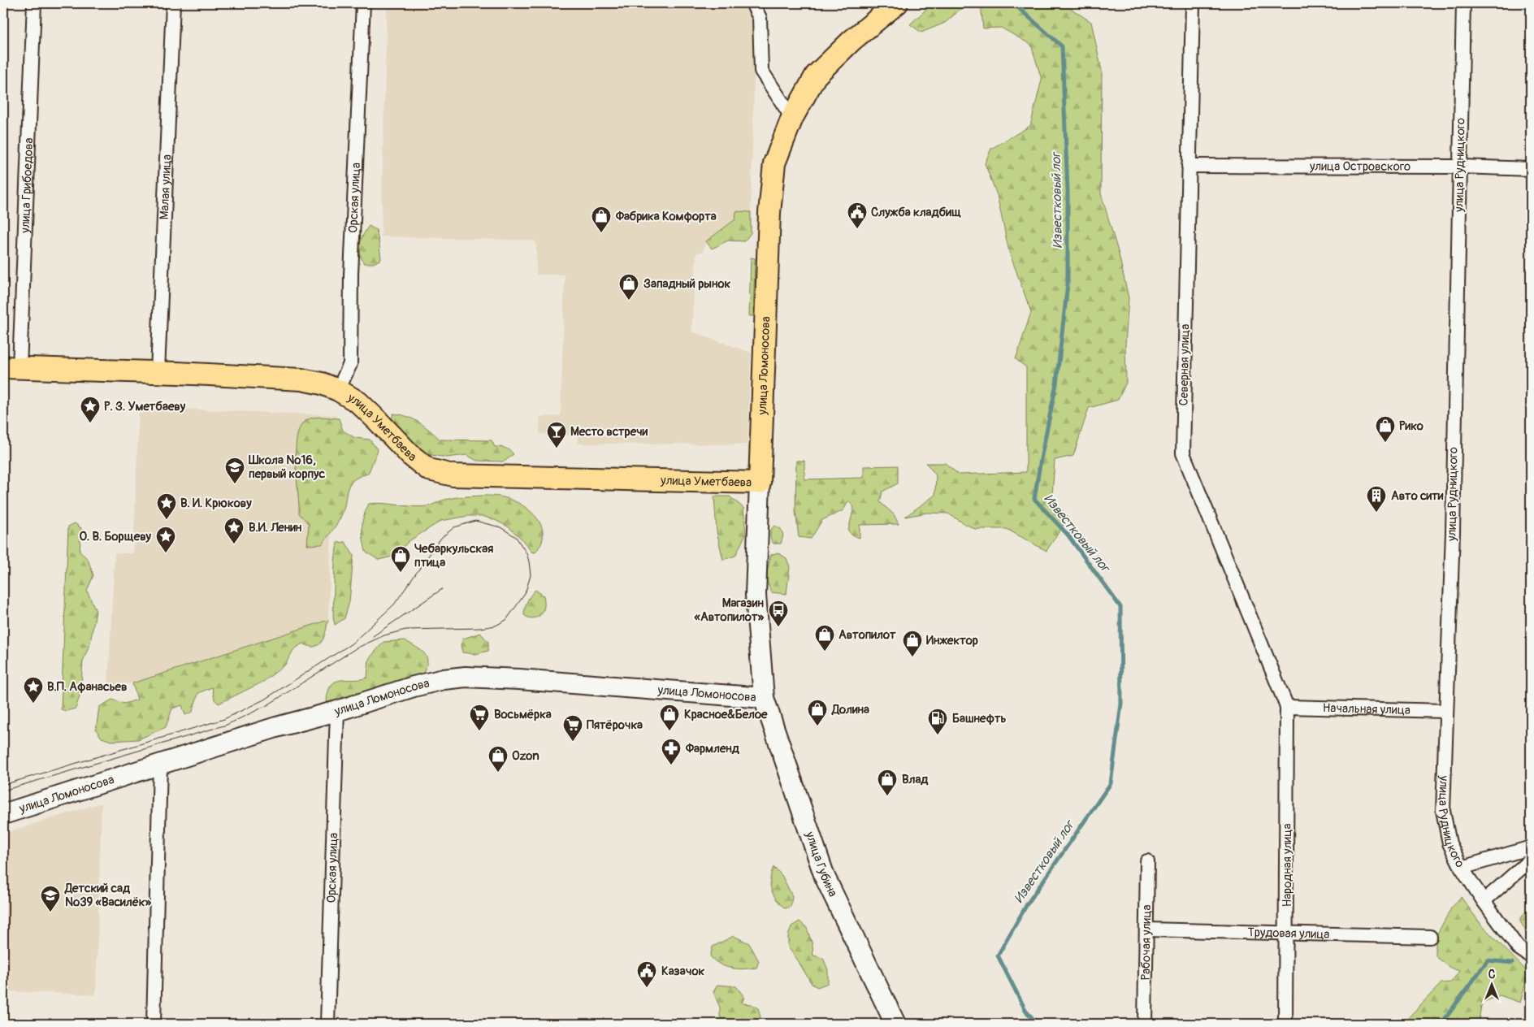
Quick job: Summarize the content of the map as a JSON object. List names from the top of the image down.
{
  "streets": {
    "main road": ["улица Ломоносова", "улица Уметбаева"],
    "street": [
      "улица Рудницкого",
      "улица Островского",
      "улица Грибоедова",
      "Малая улица",
      "Орская улица",
      "Северная улица",
      "Начальная улица",
      "улица Губина",
      "Народная улица",
      "Трудовая улица",
      "Рабочая улица"
    ]
  },
  "crossings": [
    ["улица Рудницкого", "улица Островского"],
    ["улица Рудницкого", "Начальная улица"],
    ["улица Островского", "Северная улица"],
    ["улица Грибоедова", "улица Уметбаева"],
    ["Малая улица", "улица Уметбаева"],
    ["Орская улица", "улица Ломоносова"],
    ["Орская улица", "улица Уметбаева"],
    ["улица Ломоносова", "улица Уметбаева"],
    ["улица Ломоносова", "улица Губина"],
    ["Северная улица", "Начальная улица"],
    ["Северная улица", "Народная улица"],
    ["Начальная улица", "Народная улица"],
    ["Народная улица", "Трудовая улица"],
    ["Трудовая улица", "Рабочая улица"]
  ],
  "water": ["Известковый лог"],
  "places": {
    "public building": ["Служба кладбищ", "Казачок"],
    "shop": [
      "Фабрика Комфорта",
      "Западный рынок",
      "Рико",
      "Чебаркульская птица",
      "Автопилот",
      "Инжектор",
      "Долина",
      "Красное&Белое",
      "Ozon",
      "Влад"
    ],
    "place": [
      "Р. З. Уметбаеву",
      "В. И. Крюкову",
      "В.И. Ленин",
      "О. В. Борщеву",
      "В.П. Афанасьев"
    ],
    "bar": ["Место встречи"],
    "school or university": ["Школа №16, первый корпус", "Детский сад №39 «Василёк»"],
    "building": ["Авто сити"],
    "bus stop": ["Магазин «Автопилот»"],
    "supermarket": ["Восьмёрка", "Пятёрочка"],
    "fuel station": ["Башнефть"],
    "pharmacy": ["Фармленд"]
  },
  "north": "top"
}
